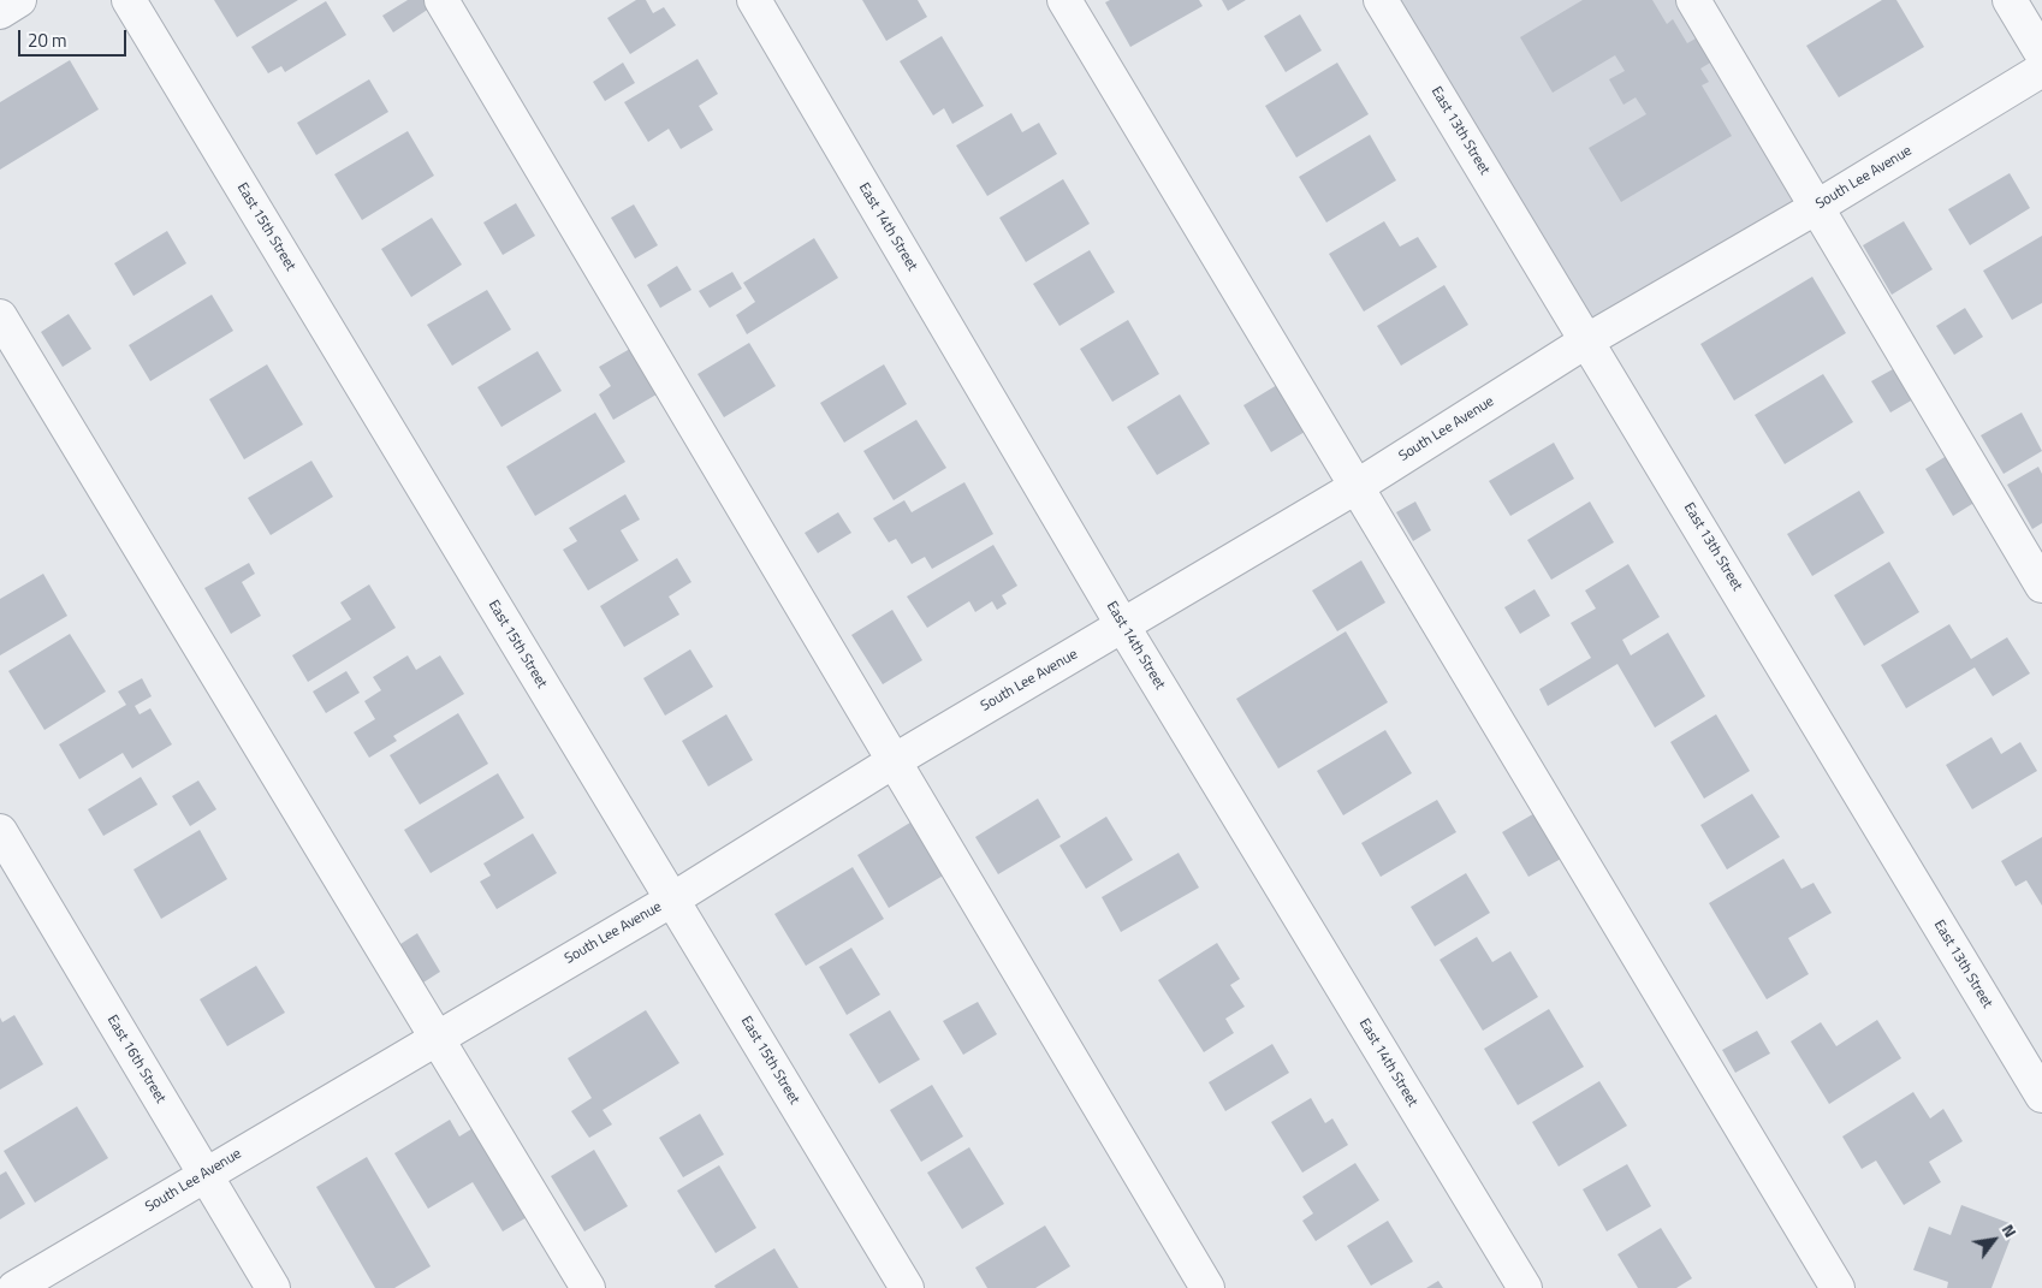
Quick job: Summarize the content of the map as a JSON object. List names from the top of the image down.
{
  "streets": {
    "street": [
      "East 13th Street",
      "South Lee Avenue",
      "East 15th Street",
      "East 14th Street",
      "East 16th Street"
    ]
  },
  "crossings": [
    ["East 13th Street", "South Lee Avenue"],
    ["South Lee Avenue", "East 15th Street"],
    ["South Lee Avenue", "East 14th Street"],
    ["South Lee Avenue", "East 16th Street"]
  ],
  "scale_bar": "20 m",
  "north": "top right"
}
